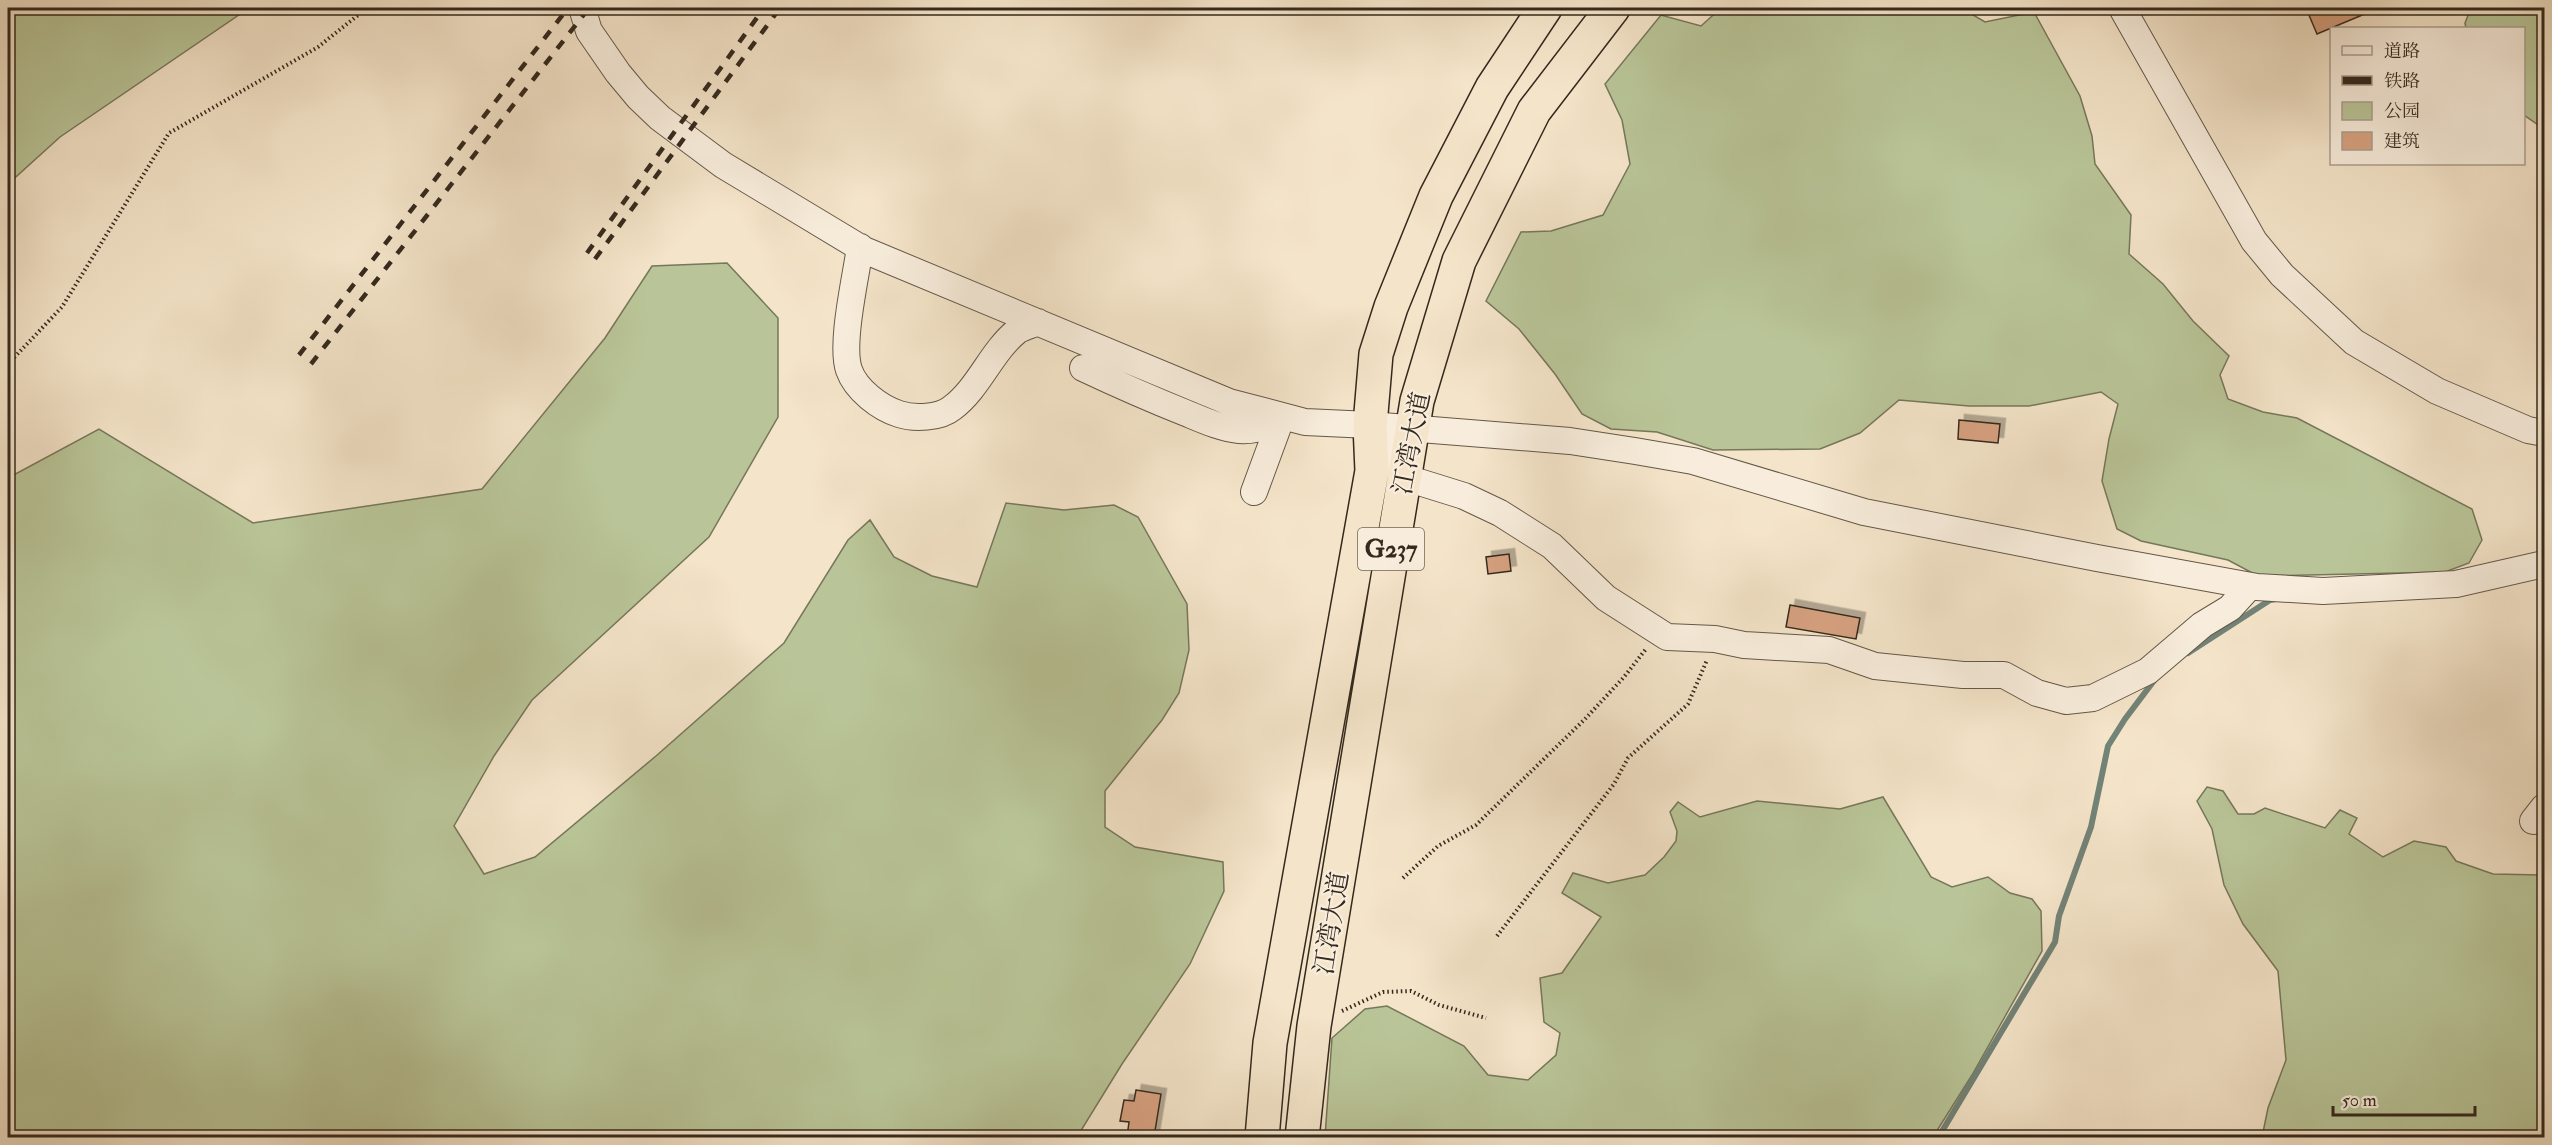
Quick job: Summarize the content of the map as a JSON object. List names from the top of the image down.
{
  "streets": {
    "highway": ["江湾大道", "G237"]
  },
  "legend": [
    "道路",
    "铁路",
    "公园",
    "建筑"
  ],
  "scale_bar": "50 m"
}
